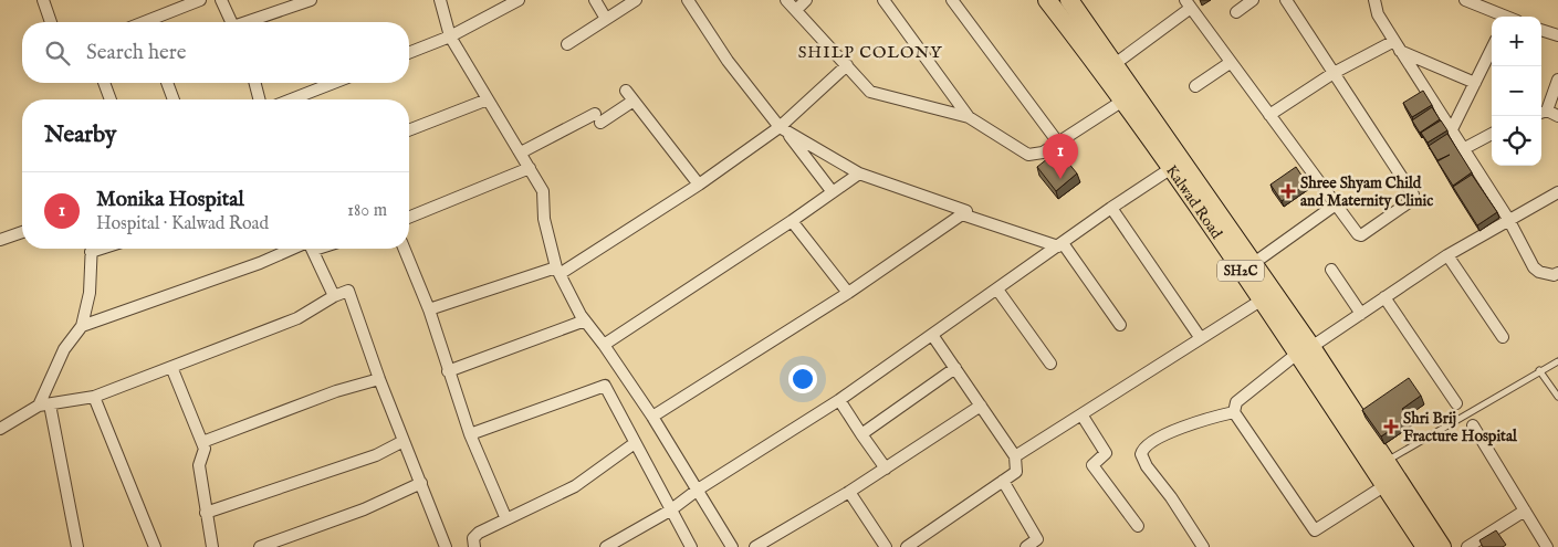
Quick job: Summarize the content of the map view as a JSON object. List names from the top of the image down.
{
  "streets": {
    "main road": ["Kalwad Road", "SH2C"]
  },
  "districts": ["SHILP COLONY"],
  "places": {
    "health": ["Shree Shyam Child and Maternity Clinic", "Shri Brij Fracture Hospital"]
  },
  "page": {
    "map_buttons": ["+", "−"],
    "search": "Search here",
    "heading": "Nearby",
    "pins": "1",
    "list": [
      {
        "mark": "1",
        "name": "Monika Hospital",
        "note": "Hospital · Kalwad Road",
        "value": "180 m"
      }
    ]
  }
}
